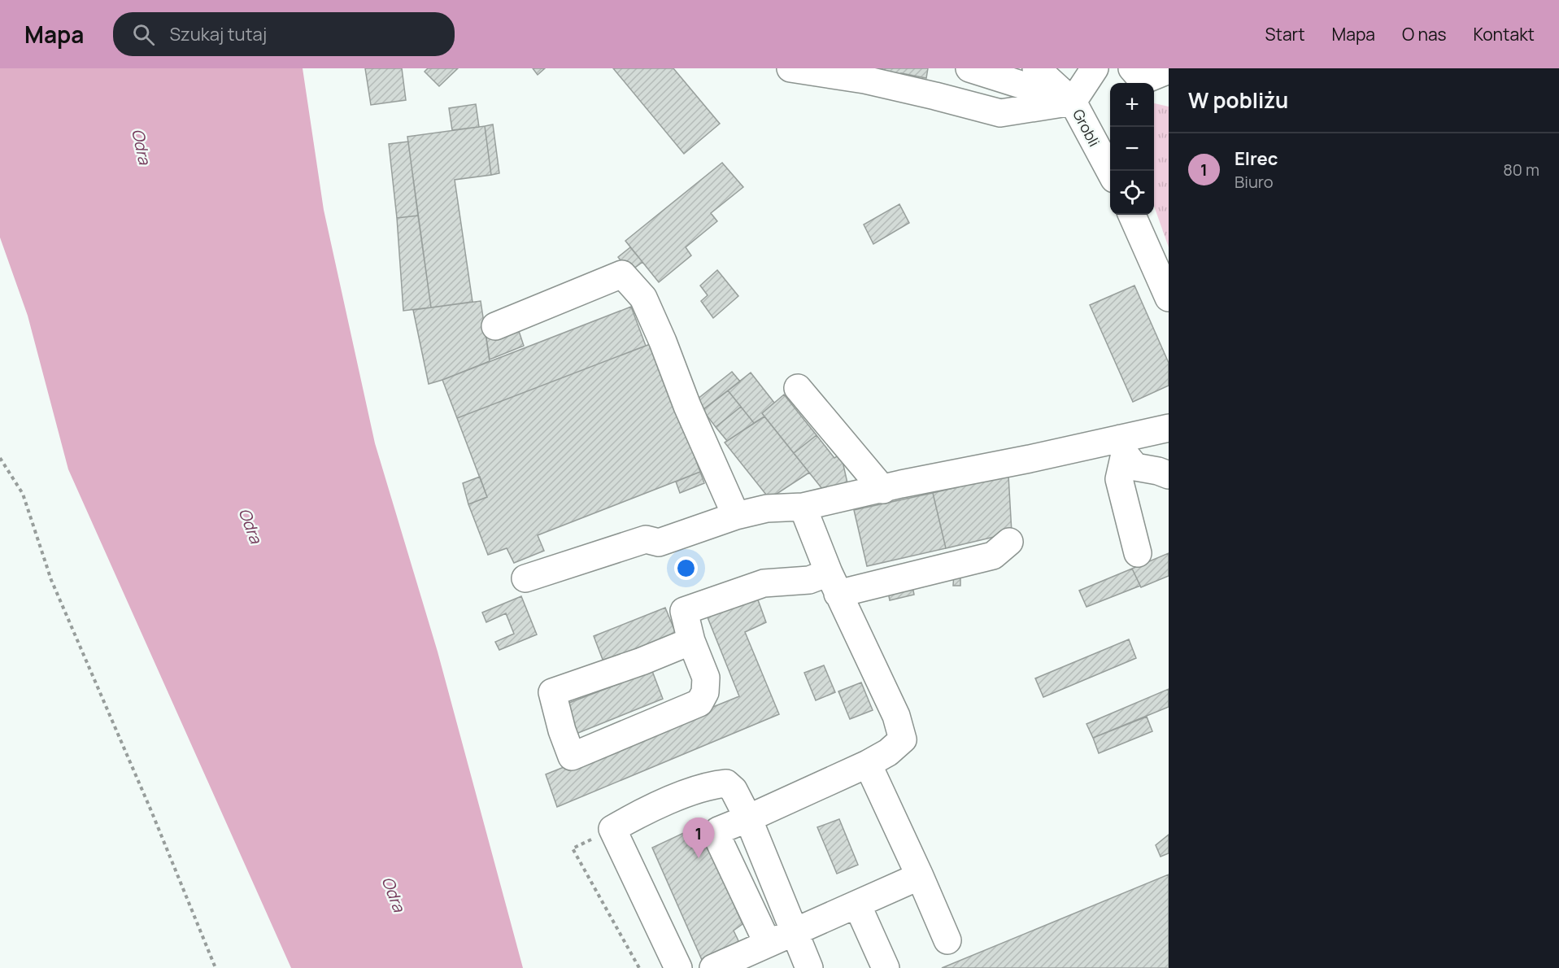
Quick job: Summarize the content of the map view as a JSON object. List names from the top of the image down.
{
  "streets": {
    "street": ["Grobli"]
  },
  "water": ["Odra"],
  "page": {
    "header": "Mapa",
    "search": "Szukaj tutaj",
    "nav": [
      "Start",
      "Mapa",
      "O nas",
      "Kontakt"
    ],
    "heading": "W pobliżu",
    "map_buttons": ["+", "−"],
    "list": [
      {
        "mark": "1",
        "name": "Elrec",
        "note": "Biuro",
        "value": "80 m"
      }
    ],
    "pins": "1"
  }
}
